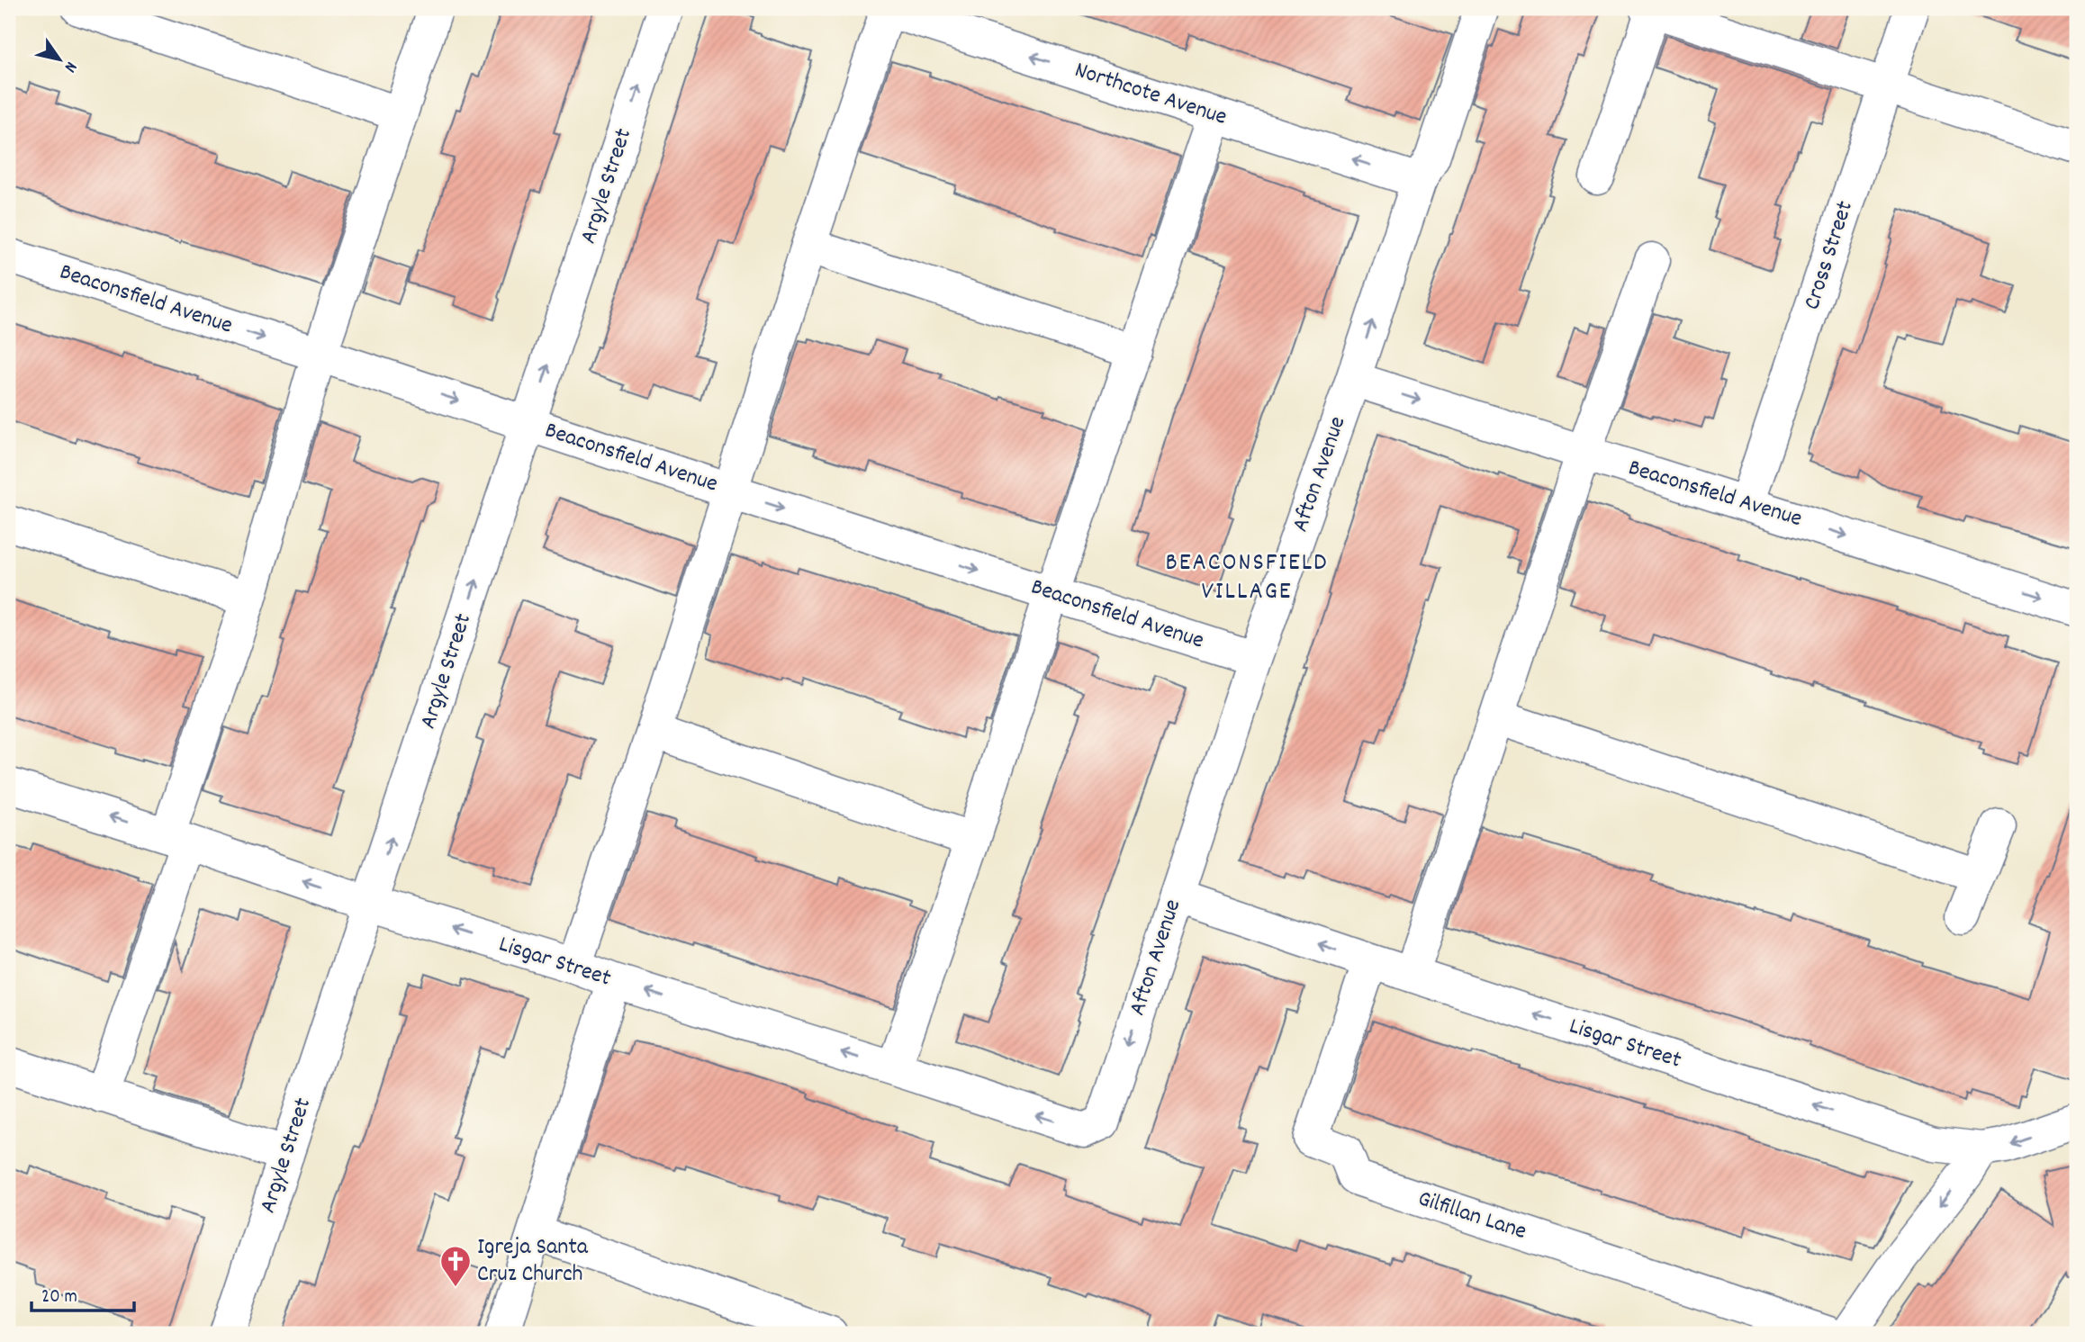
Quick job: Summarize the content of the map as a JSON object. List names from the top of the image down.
{
  "streets": {
    "street": [
      "Northcote Avenue",
      "Argyle Street",
      "Cross Street",
      "Beaconsfield Avenue",
      "Afton Avenue",
      "Lisgar Street",
      "Gilfillan Lane"
    ]
  },
  "crossings": [
    ["Northcote Avenue", "Afton Avenue"],
    ["Argyle Street", "Beaconsfield Avenue"],
    ["Argyle Street", "Lisgar Street"],
    ["Cross Street", "Beaconsfield Avenue"],
    ["Beaconsfield Avenue", "Afton Avenue"],
    ["Afton Avenue", "Lisgar Street"],
    ["Lisgar Street", "Gilfillan Lane"]
  ],
  "districts": ["BEACONSFIELD VILLAGE"],
  "places": {
    "church": ["Igreja Santa Cruz Church"]
  },
  "scale_bar": "20 m",
  "north": "bottom right"
}
